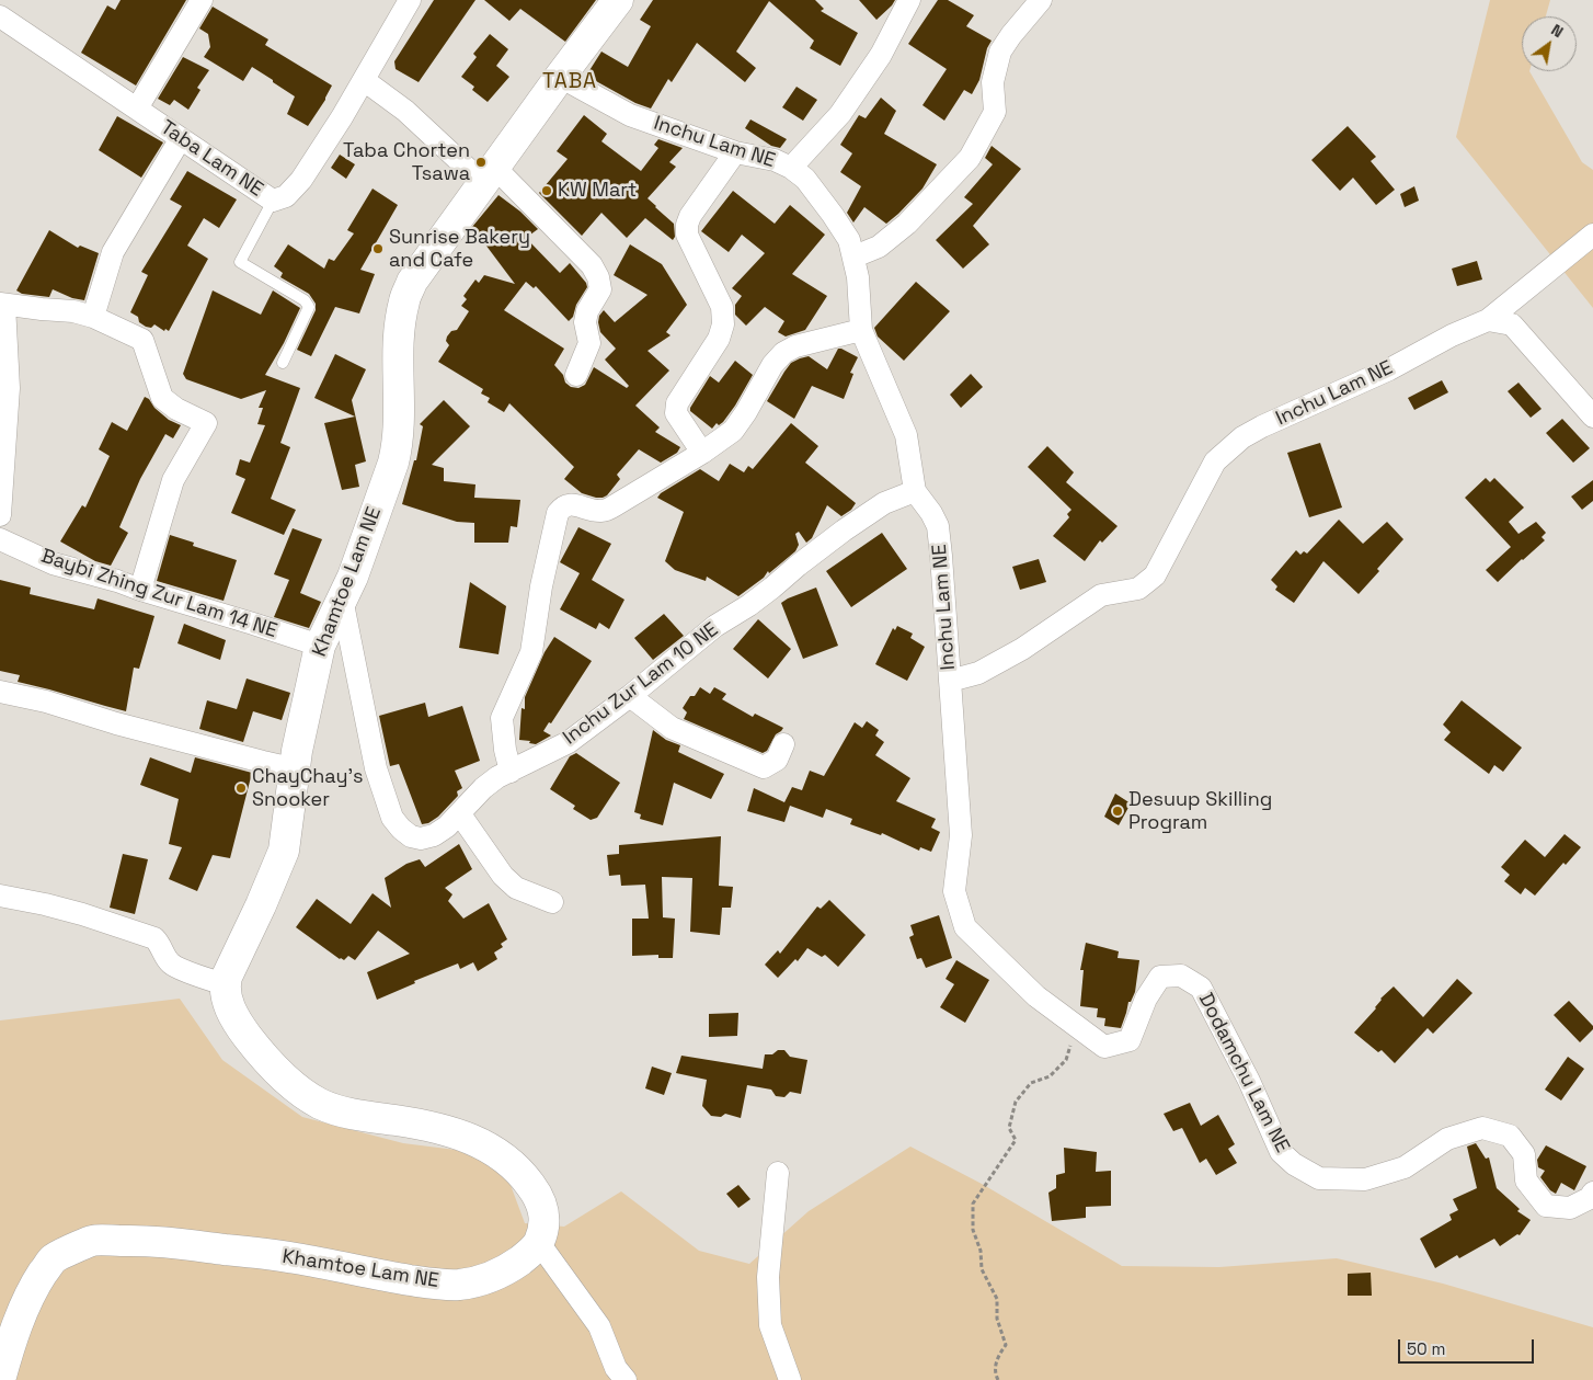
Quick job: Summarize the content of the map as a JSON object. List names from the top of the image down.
{
  "streets": {
    "main road": ["Khamtoe Lam NE"],
    "street": [
      "Inchu Lam NE",
      "Taba Lam NE",
      "Baybi Zhing Zur Lam 14 NE",
      "Inchu Zur Lam 10 NE",
      "Dodamchu Lam NE"
    ]
  },
  "crossings": [
    ["Inchu Lam NE", "Khamtoe Lam NE"],
    ["Inchu Lam NE", "Inchu Zur Lam 10 NE"],
    ["Inchu Lam NE", "Dodamchu Lam NE"],
    ["Khamtoe Lam NE", "Baybi Zhing Zur Lam 14 NE"],
    ["Khamtoe Lam NE", "Inchu Zur Lam 10 NE"]
  ],
  "districts": ["TABA"],
  "places": [
    "Taba Chorten Tsawa",
    "KW Mart",
    "Sunrise Bakery and Cafe",
    "ChayChay's Snooker",
    "Desuup Skilling Program"
  ],
  "scale_bar": "50 m",
  "north": "top right"
}
